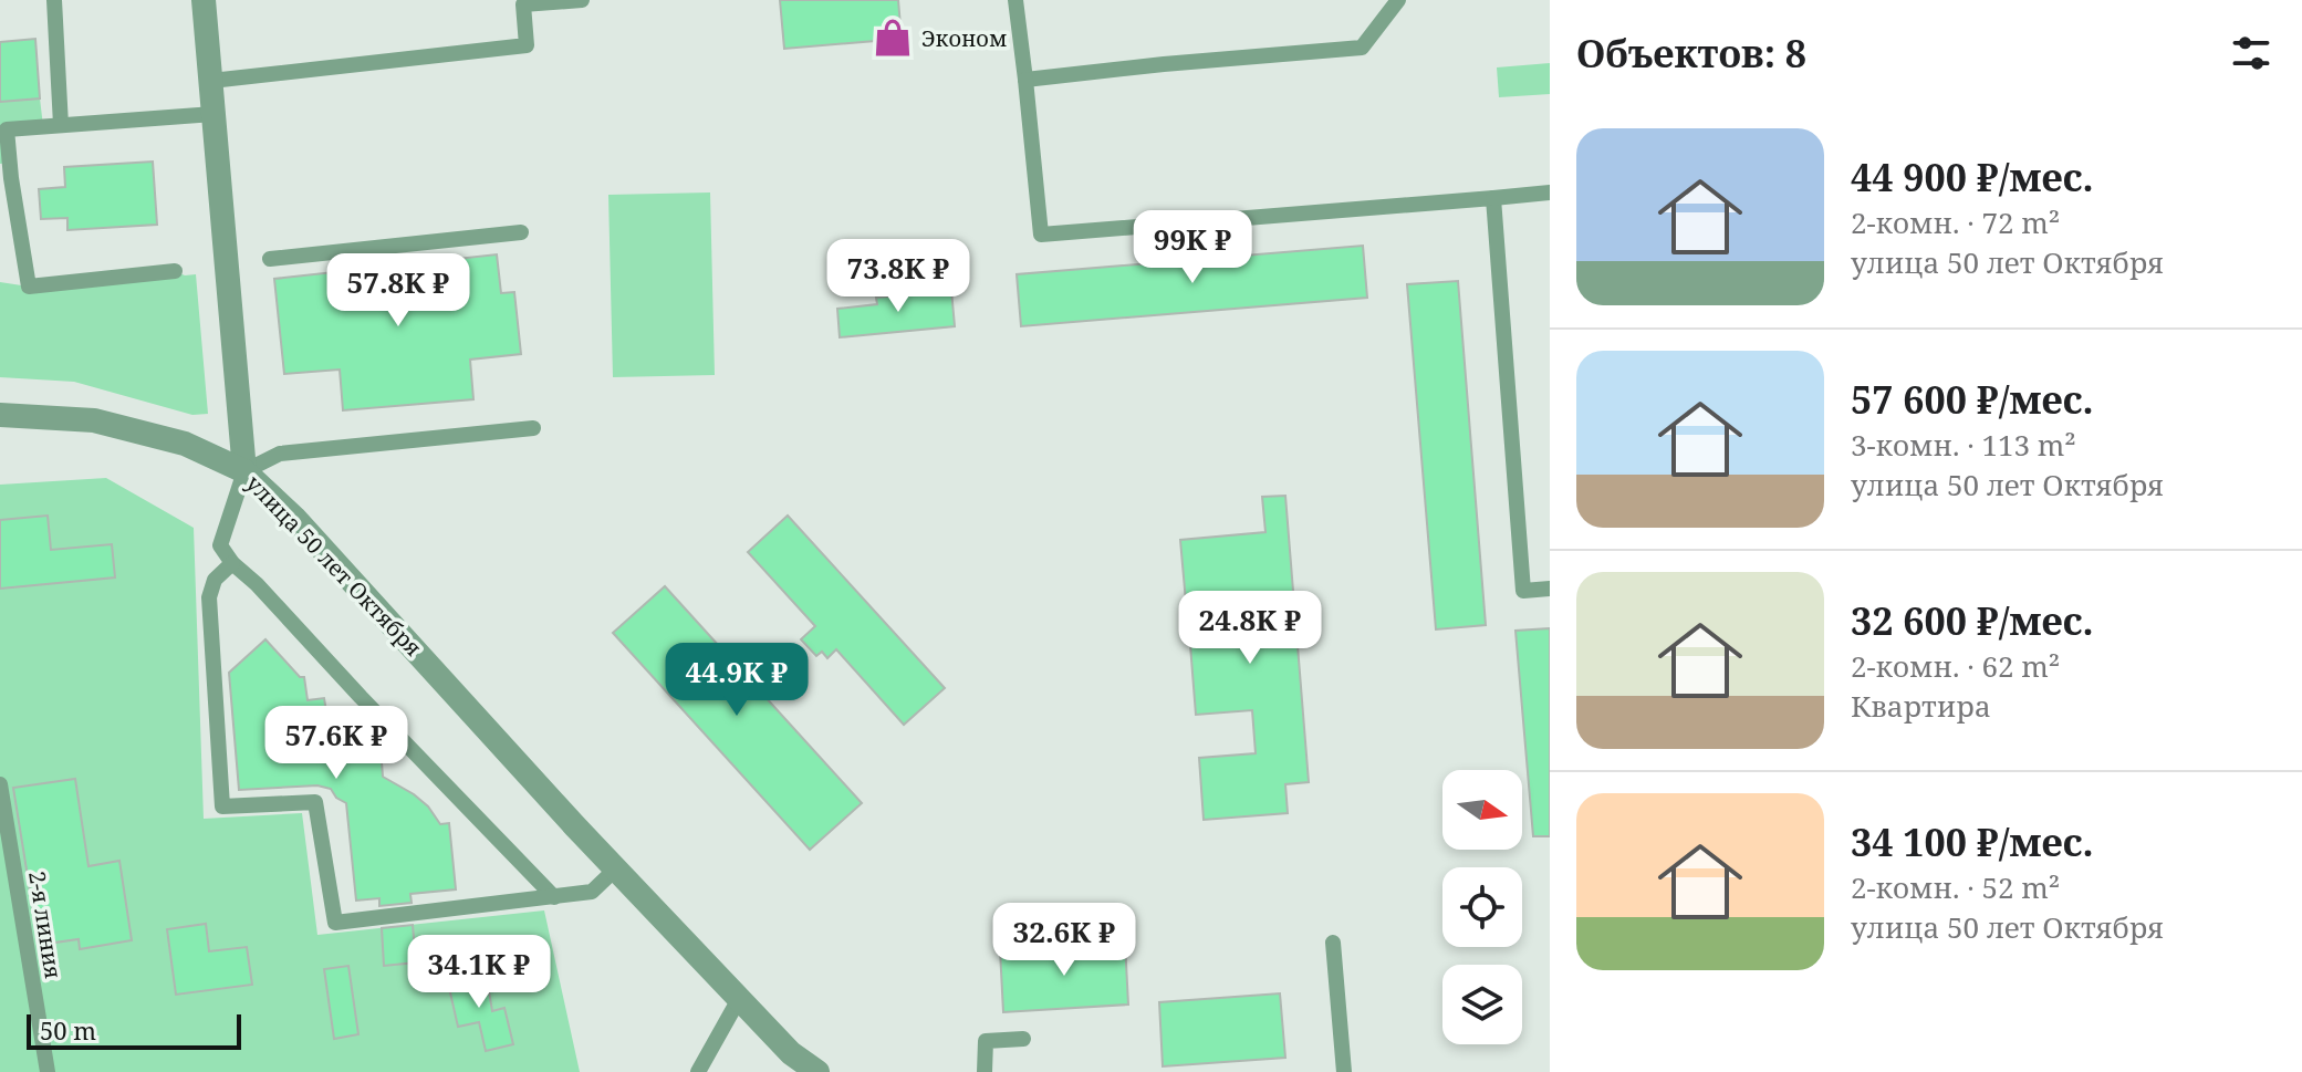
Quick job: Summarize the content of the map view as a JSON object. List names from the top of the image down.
{
  "streets": {
    "street": ["улица 50 лет Октября"],
    "lane": ["2-я линия"]
  },
  "places": {
    "shop": ["Эконом"]
  },
  "scale_bar": "50 m",
  "north": "right",
  "page": {
    "heading": "Объектов: 8",
    "list": [
      {
        "name": "44 900 ₽/мес.",
        "note": "2-комн. · 72 m² · улица 50 лет Октября"
      },
      {
        "name": "57 600 ₽/мес.",
        "note": "3-комн. · 113 m² · улица 50 лет Октября"
      },
      {
        "name": "32 600 ₽/мес.",
        "note": "2-комн. · 62 m² · Квартира"
      },
      {
        "name": "34 100 ₽/мес.",
        "note": "2-комн. · 52 m² · улица 50 лет Октября"
      }
    ],
    "price": [
      "99K ₽",
      "73.8K ₽",
      "57.8K ₽",
      "24.8K ₽",
      "44.9K ₽",
      "57.6K ₽",
      "32.6K ₽",
      "34.1K ₽"
    ],
    "scale": "50 m"
  }
}
